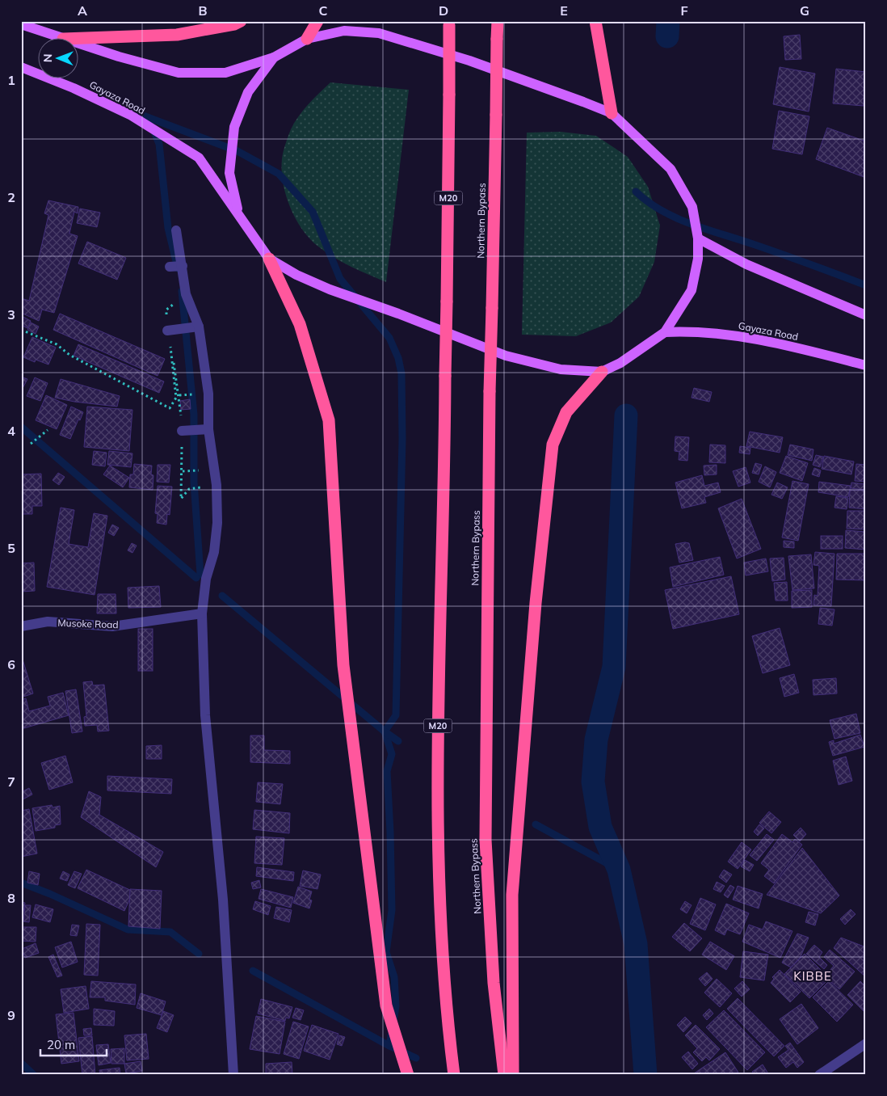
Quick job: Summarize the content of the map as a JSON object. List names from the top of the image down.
{
  "streets": {
    "highway": ["M20", "Northern Bypass"],
    "main road": ["Gayaza Road"],
    "street": ["Musoke Road"]
  },
  "districts": ["KIBBE"],
  "scale_bar": "20 m",
  "north": "left",
  "grid": {
    "columns": [
      "A",
      "B",
      "C",
      "D",
      "E",
      "F",
      "G"
    ],
    "rows": [
      "1",
      "2",
      "3",
      "4",
      "5",
      "6",
      "7",
      "8",
      "9"
    ]
  }
}
